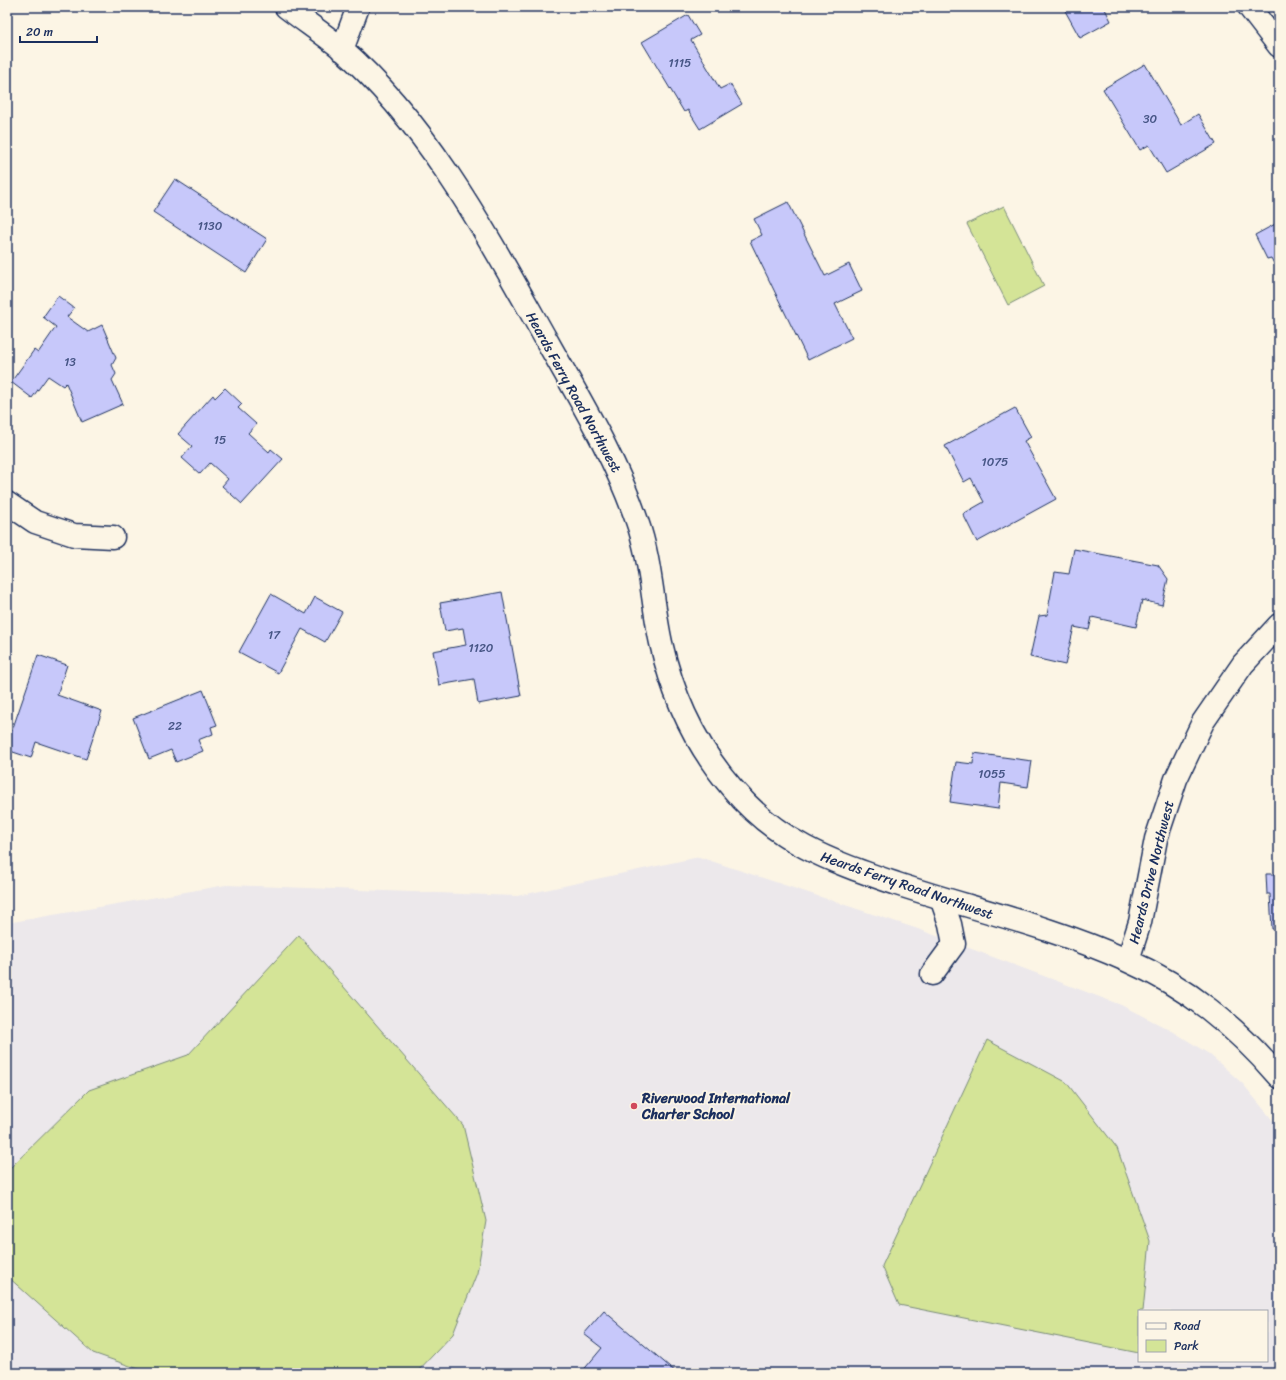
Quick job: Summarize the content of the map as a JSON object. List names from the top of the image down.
{
  "streets": {
    "street": ["Heards Ferry Road Northwest", "Heards Drive Northwest"]
  },
  "crossings": [
    ["Heards Ferry Road Northwest", "Heards Drive Northwest"]
  ],
  "places": ["Riverwood International Charter School"],
  "house_numbers": [
    "1115",
    "30",
    "1130",
    "13",
    "15",
    "1075",
    "17",
    "1120",
    "22",
    "1055"
  ],
  "legend": ["Road", "Park"],
  "scale_bar": "20 m"
}
